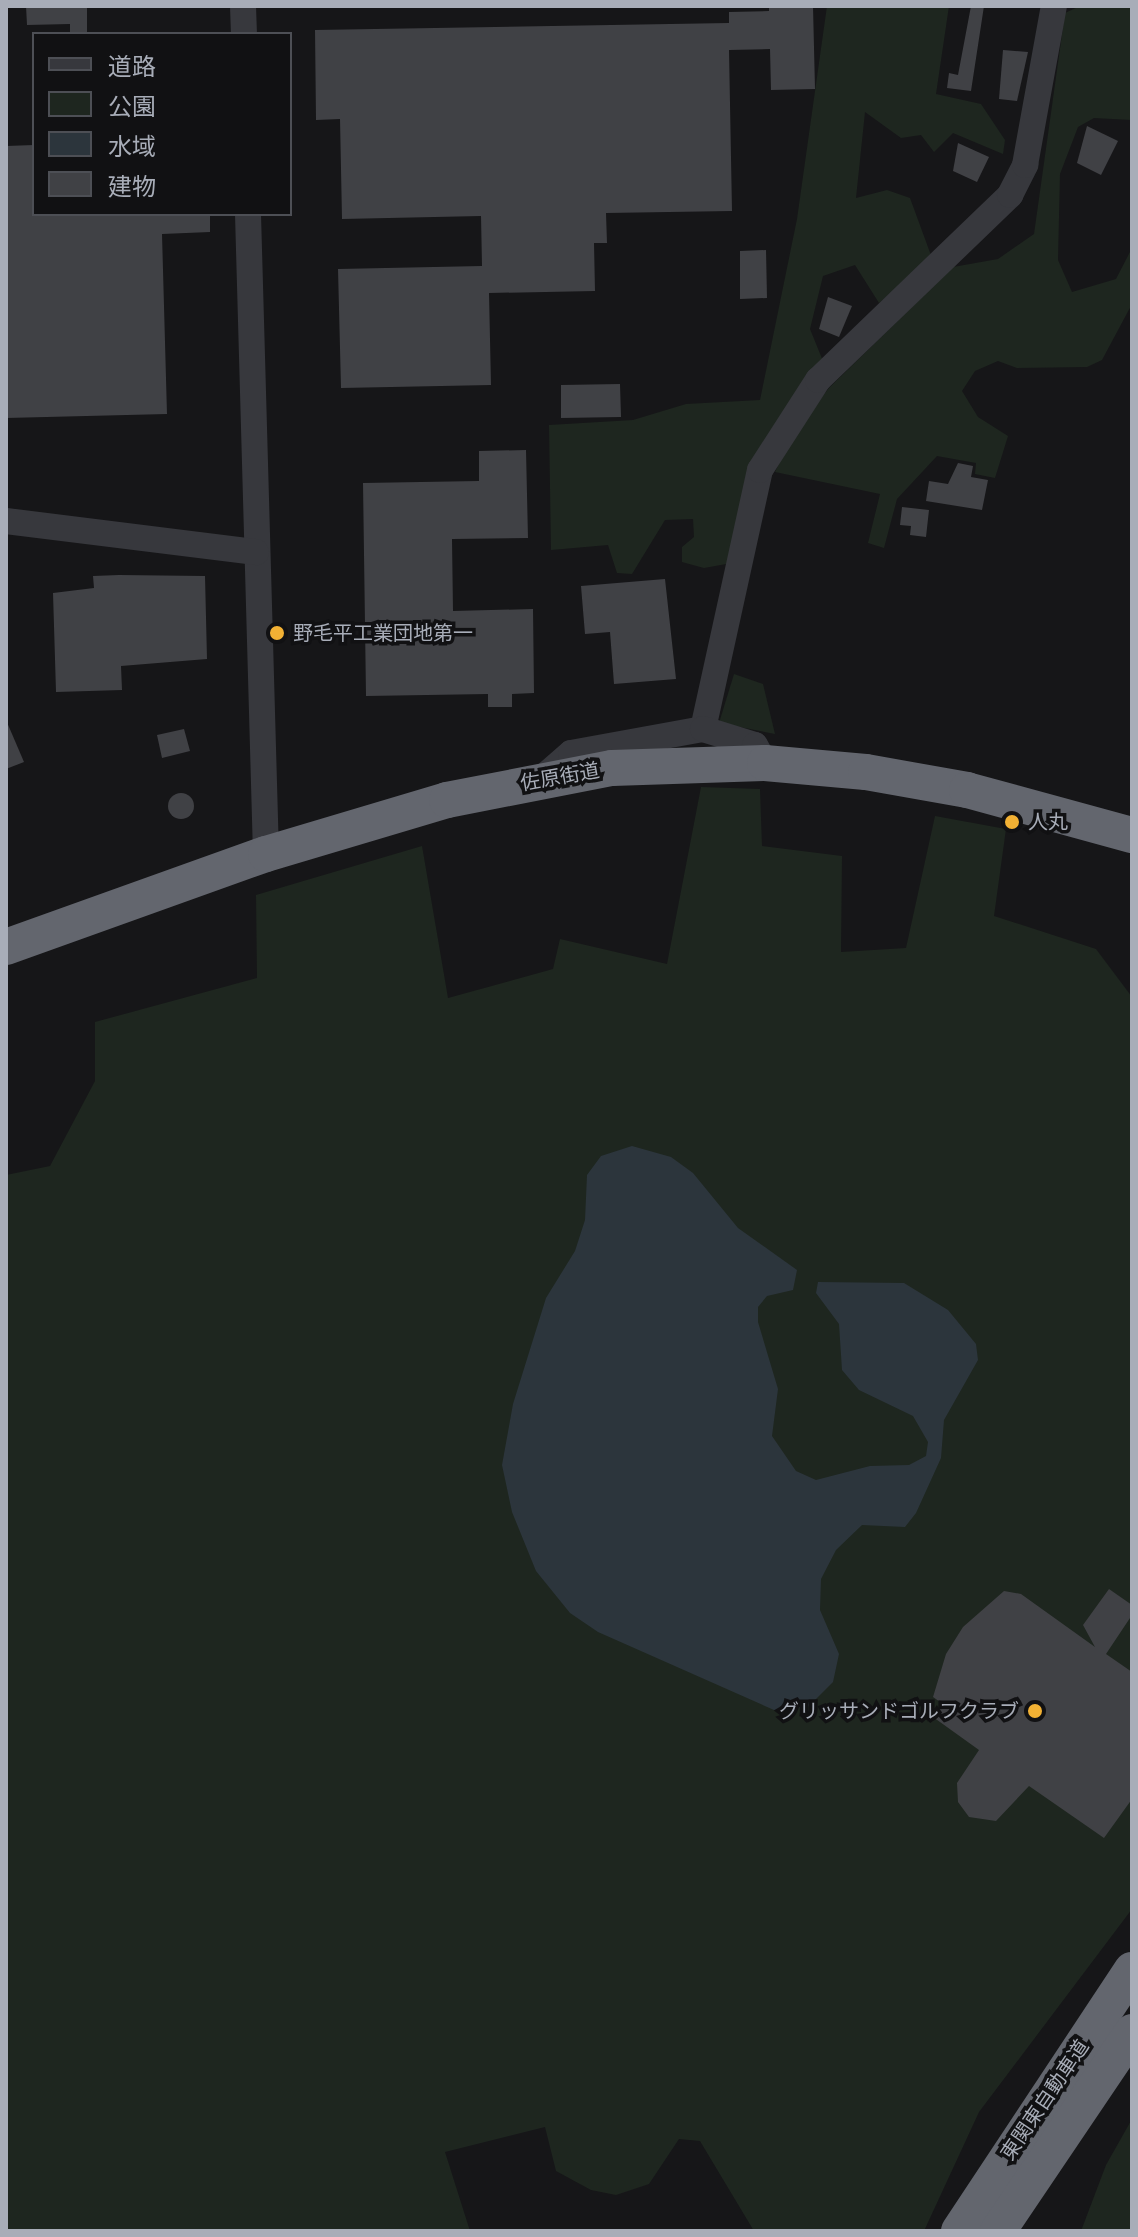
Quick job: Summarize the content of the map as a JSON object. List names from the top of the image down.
{
  "streets": {
    "highway": ["佐原街道", "東関東自動車道"]
  },
  "places": ["野毛平工業団地第一", "人丸", "グリッサンドゴルフクラブ"],
  "legend": [
    "道路",
    "公園",
    "水域",
    "建物"
  ]
}
